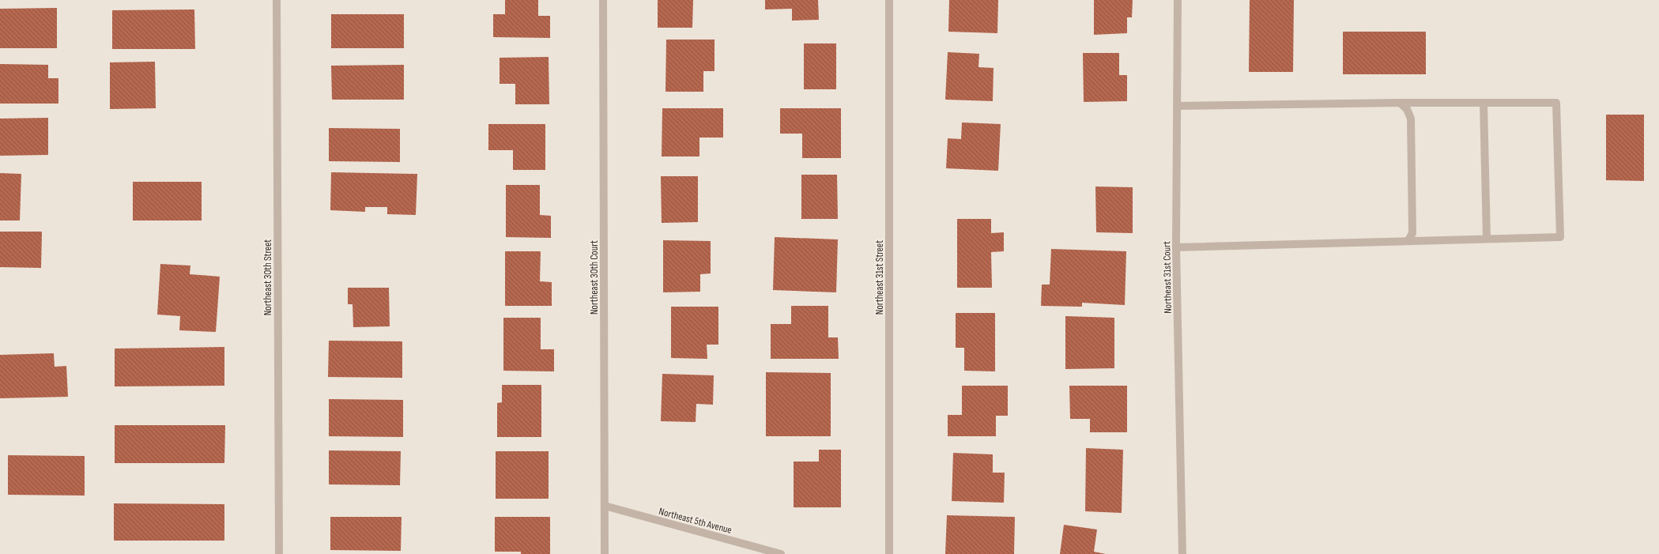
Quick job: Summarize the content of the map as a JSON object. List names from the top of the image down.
{
  "streets": {
    "street": [
      "Northeast 30th Street",
      "Northeast 30th Court",
      "Northeast 31st Street",
      "Northeast 31st Court",
      "Northeast 5th Avenue"
    ]
  },
  "crossings": [
    ["Northeast 30th Court", "Northeast 5th Avenue"]
  ]
}
